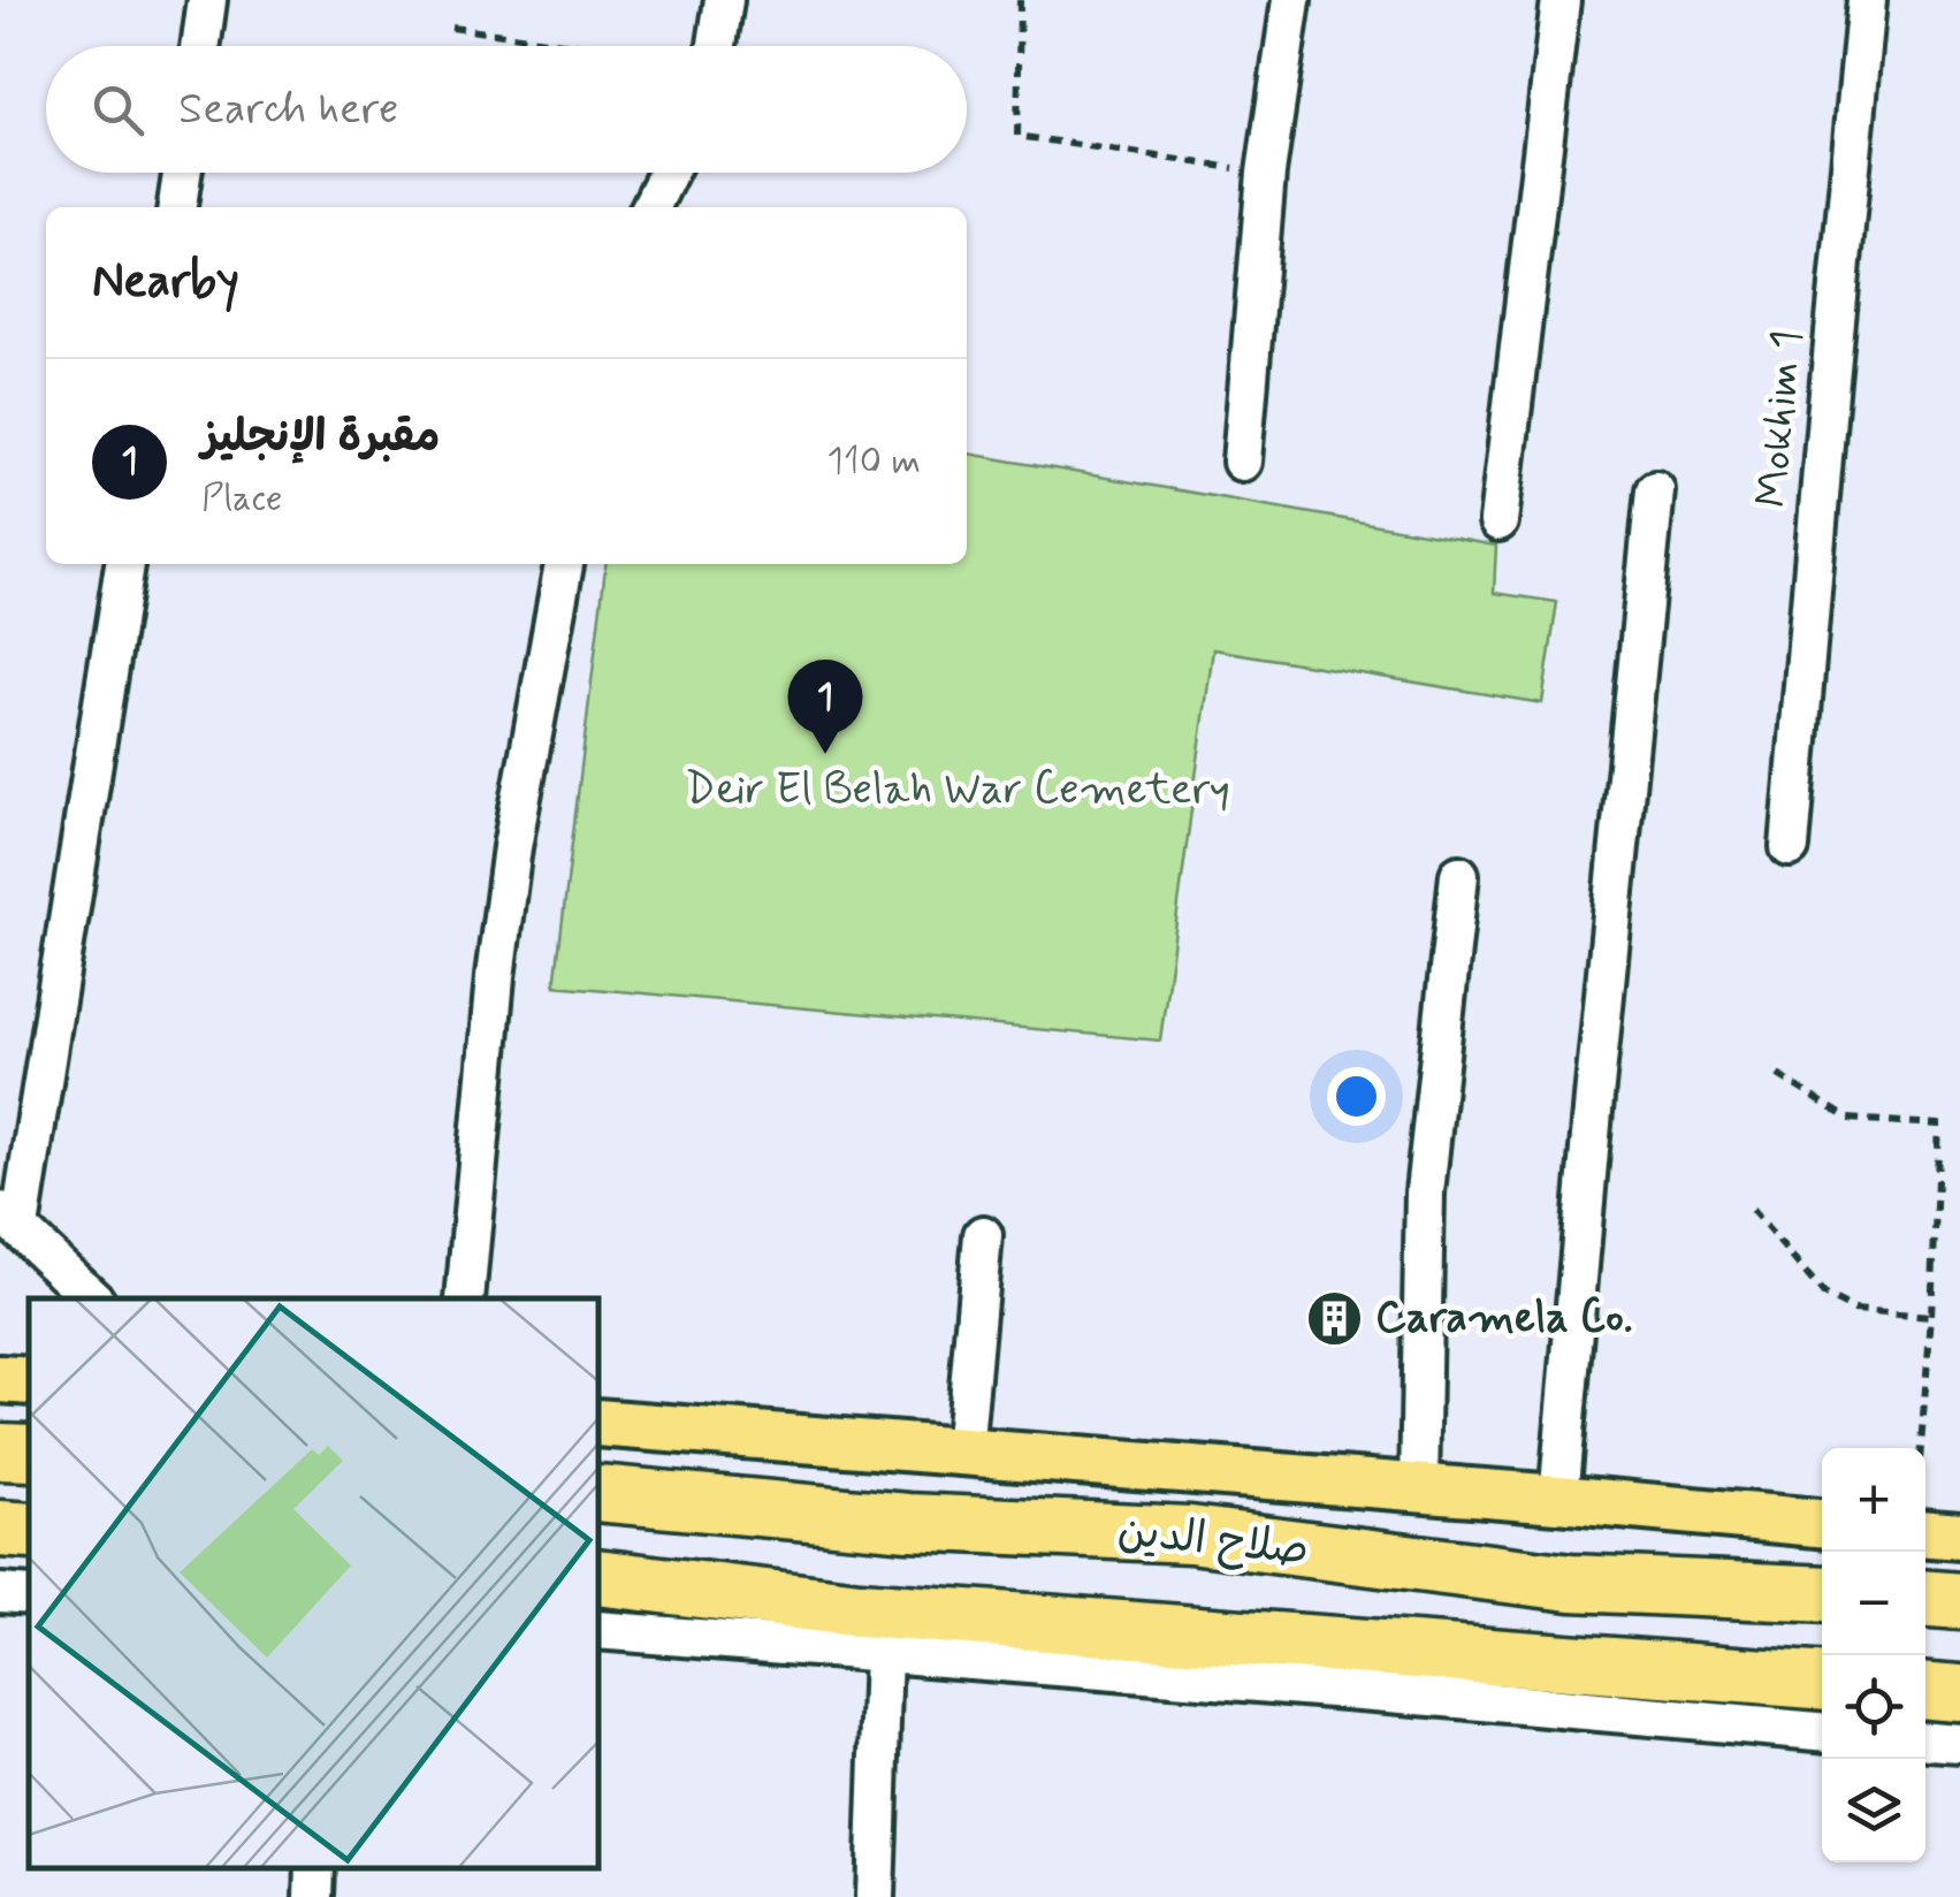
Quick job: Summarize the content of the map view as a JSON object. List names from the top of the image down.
{
  "streets": {
    "highway": ["صلاح الدين"],
    "street": ["Mokhim 1"]
  },
  "parks": ["Deir El Belah War Cemetery"],
  "places": {
    "building": ["Caramela Co."]
  },
  "page": {
    "search": "Search here",
    "heading": "Nearby",
    "list": [
      {
        "mark": "1",
        "name": "مقبرة الإنجليز",
        "note": "Place",
        "value": "110 m"
      }
    ],
    "pins": "1",
    "map_buttons": ["+", "−"]
  }
}
